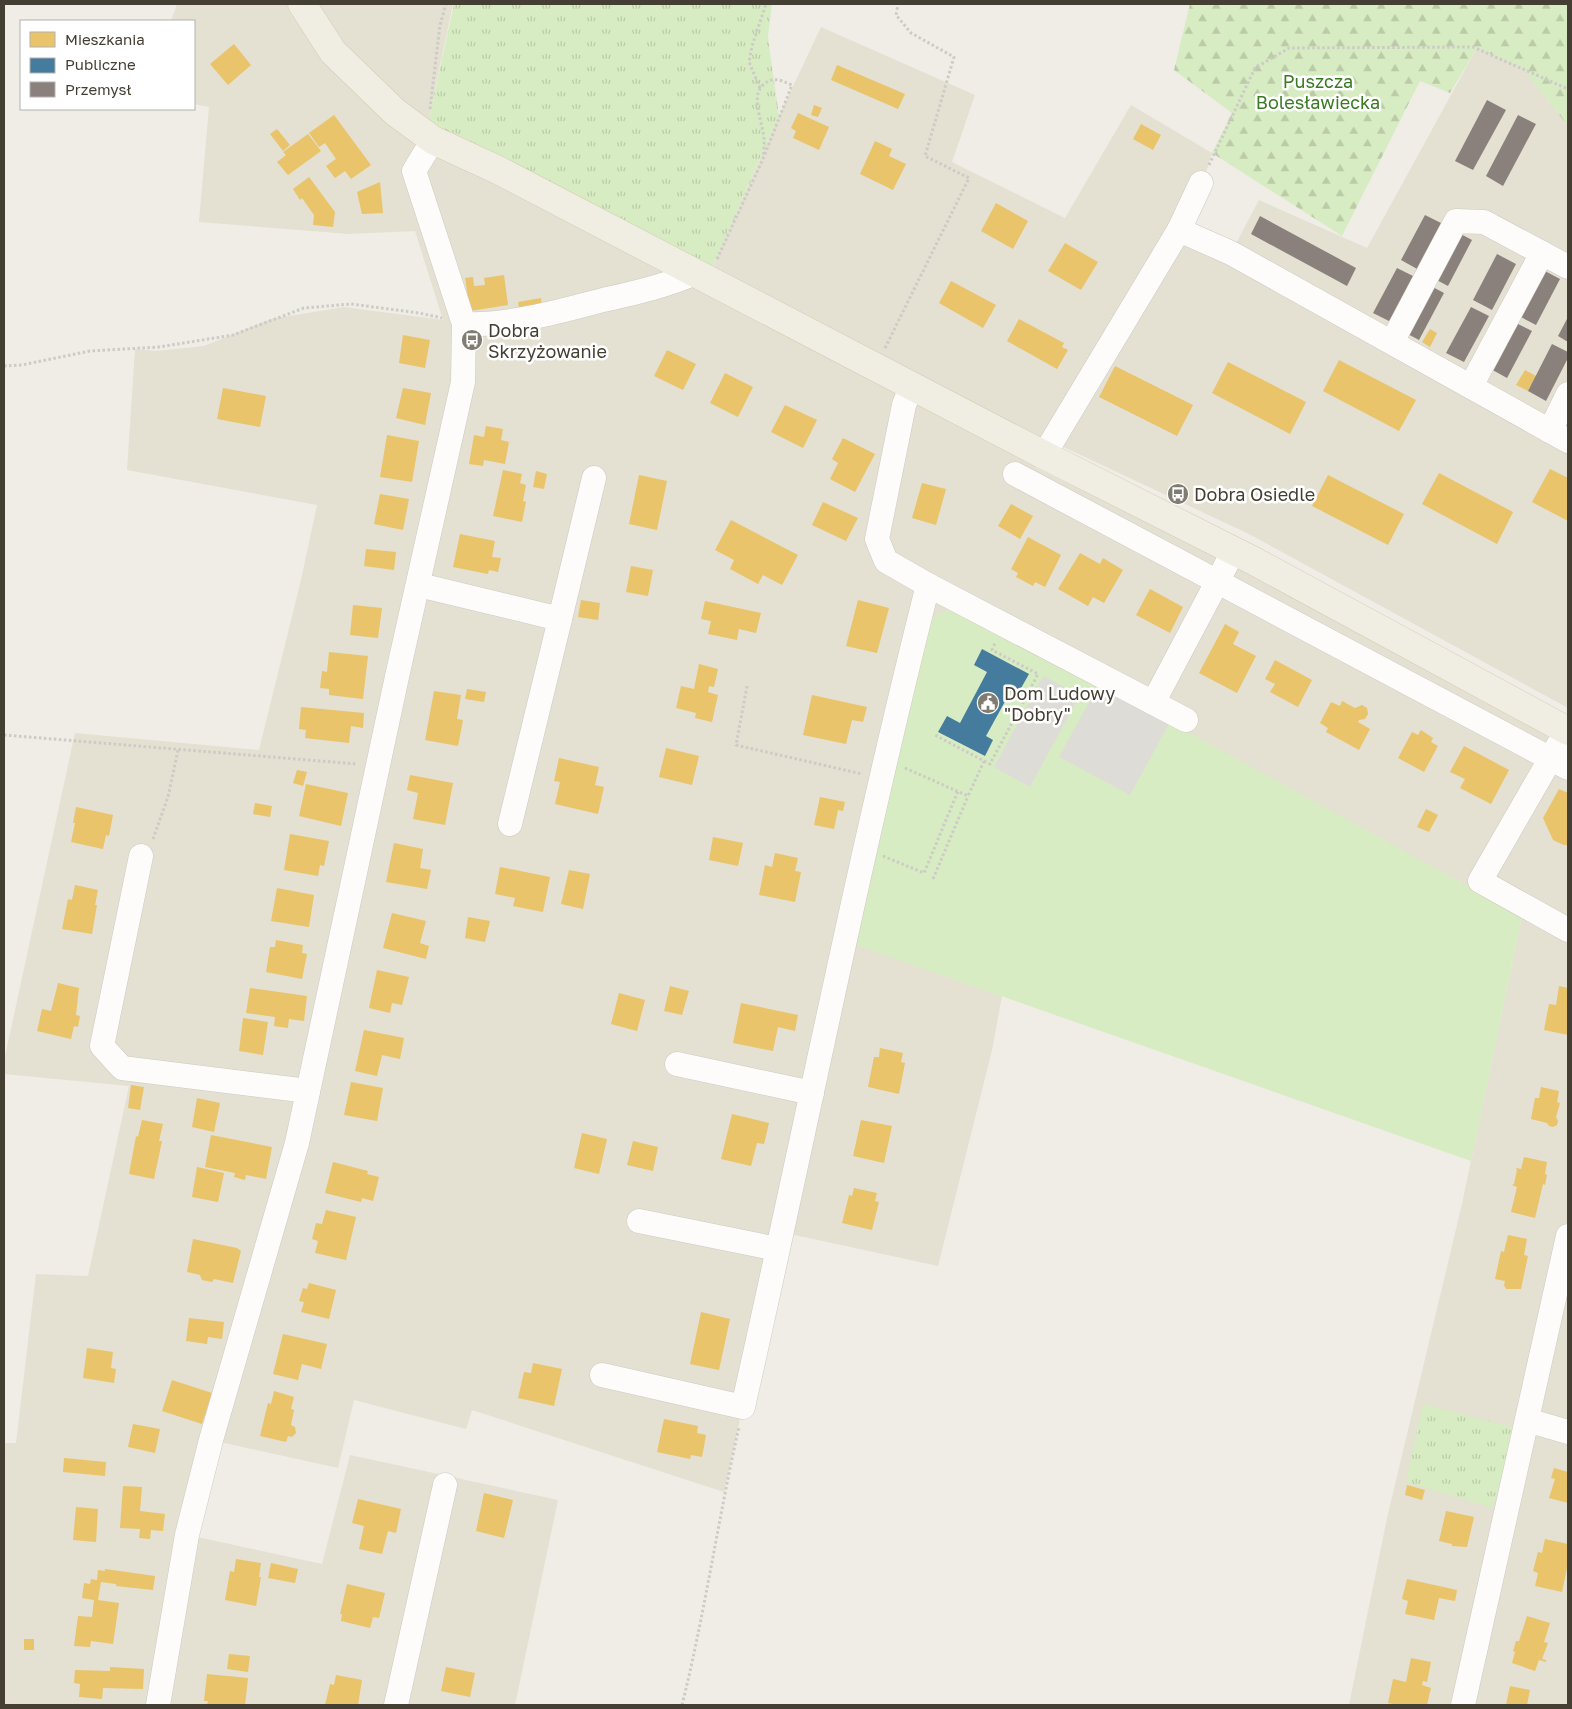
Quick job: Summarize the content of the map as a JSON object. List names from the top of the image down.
{
  "parks": ["Puszcza Bolesławiecka"],
  "places": {
    "bus stop": ["Dobra Skrzyżowanie", "Dobra Osiedle"],
    "public building": ["Dom Ludowy \"Dobry\""]
  },
  "legend": ["Mieszkania", "Publiczne", "Przemysł"]
}
